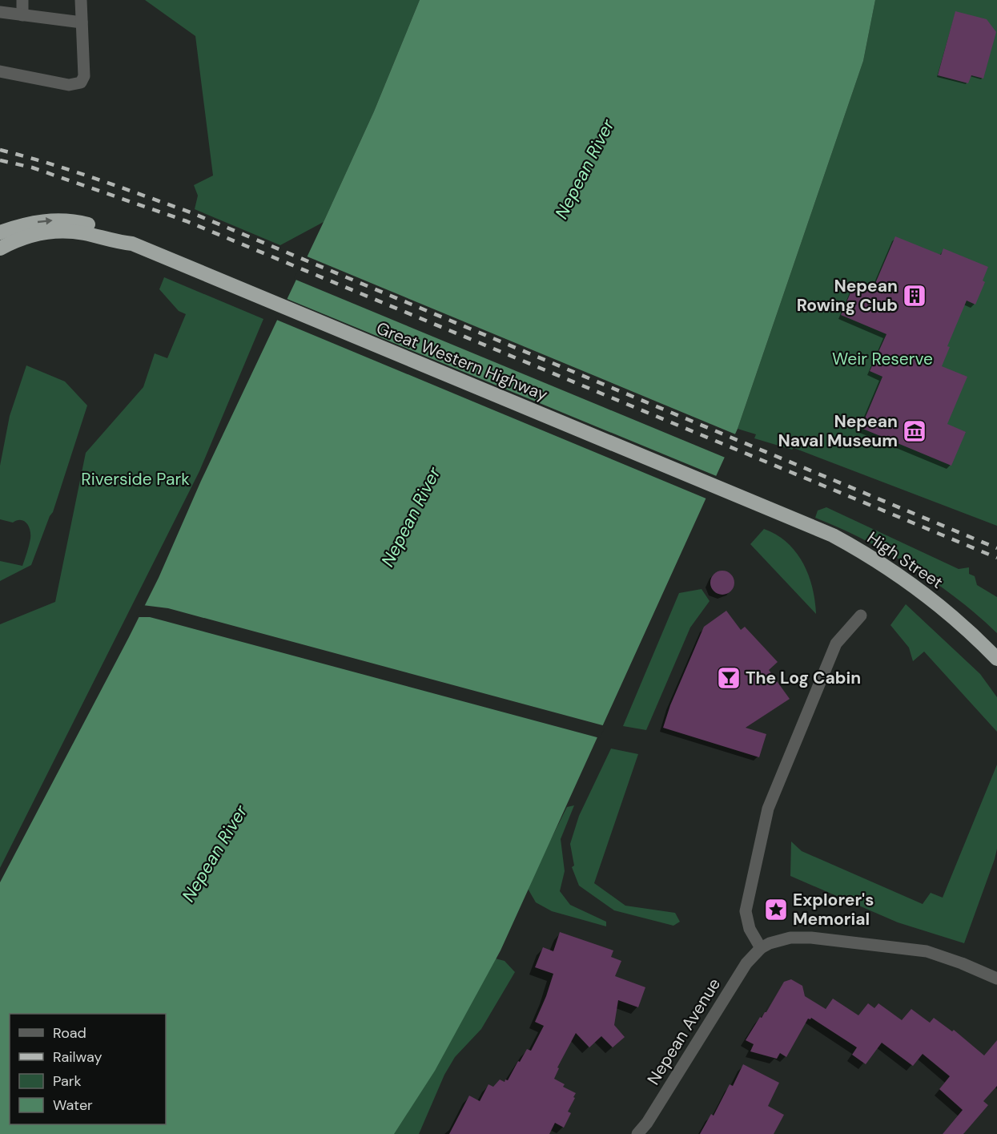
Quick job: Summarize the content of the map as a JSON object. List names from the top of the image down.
{
  "streets": {
    "highway": ["Great Western Highway", "High Street"],
    "street": ["Nepean Avenue"]
  },
  "crossings": [
    ["Great Western Highway", "High Street"]
  ],
  "water": ["Nepean River"],
  "parks": ["Weir Reserve", "Riverside Park"],
  "places": {
    "building": ["Nepean Rowing Club"],
    "museum": ["Nepean Naval Museum"],
    "bar": ["The Log Cabin"],
    "place": ["Explorer's Memorial"]
  },
  "legend": [
    "Road",
    "Railway",
    "Park",
    "Water"
  ]
}
